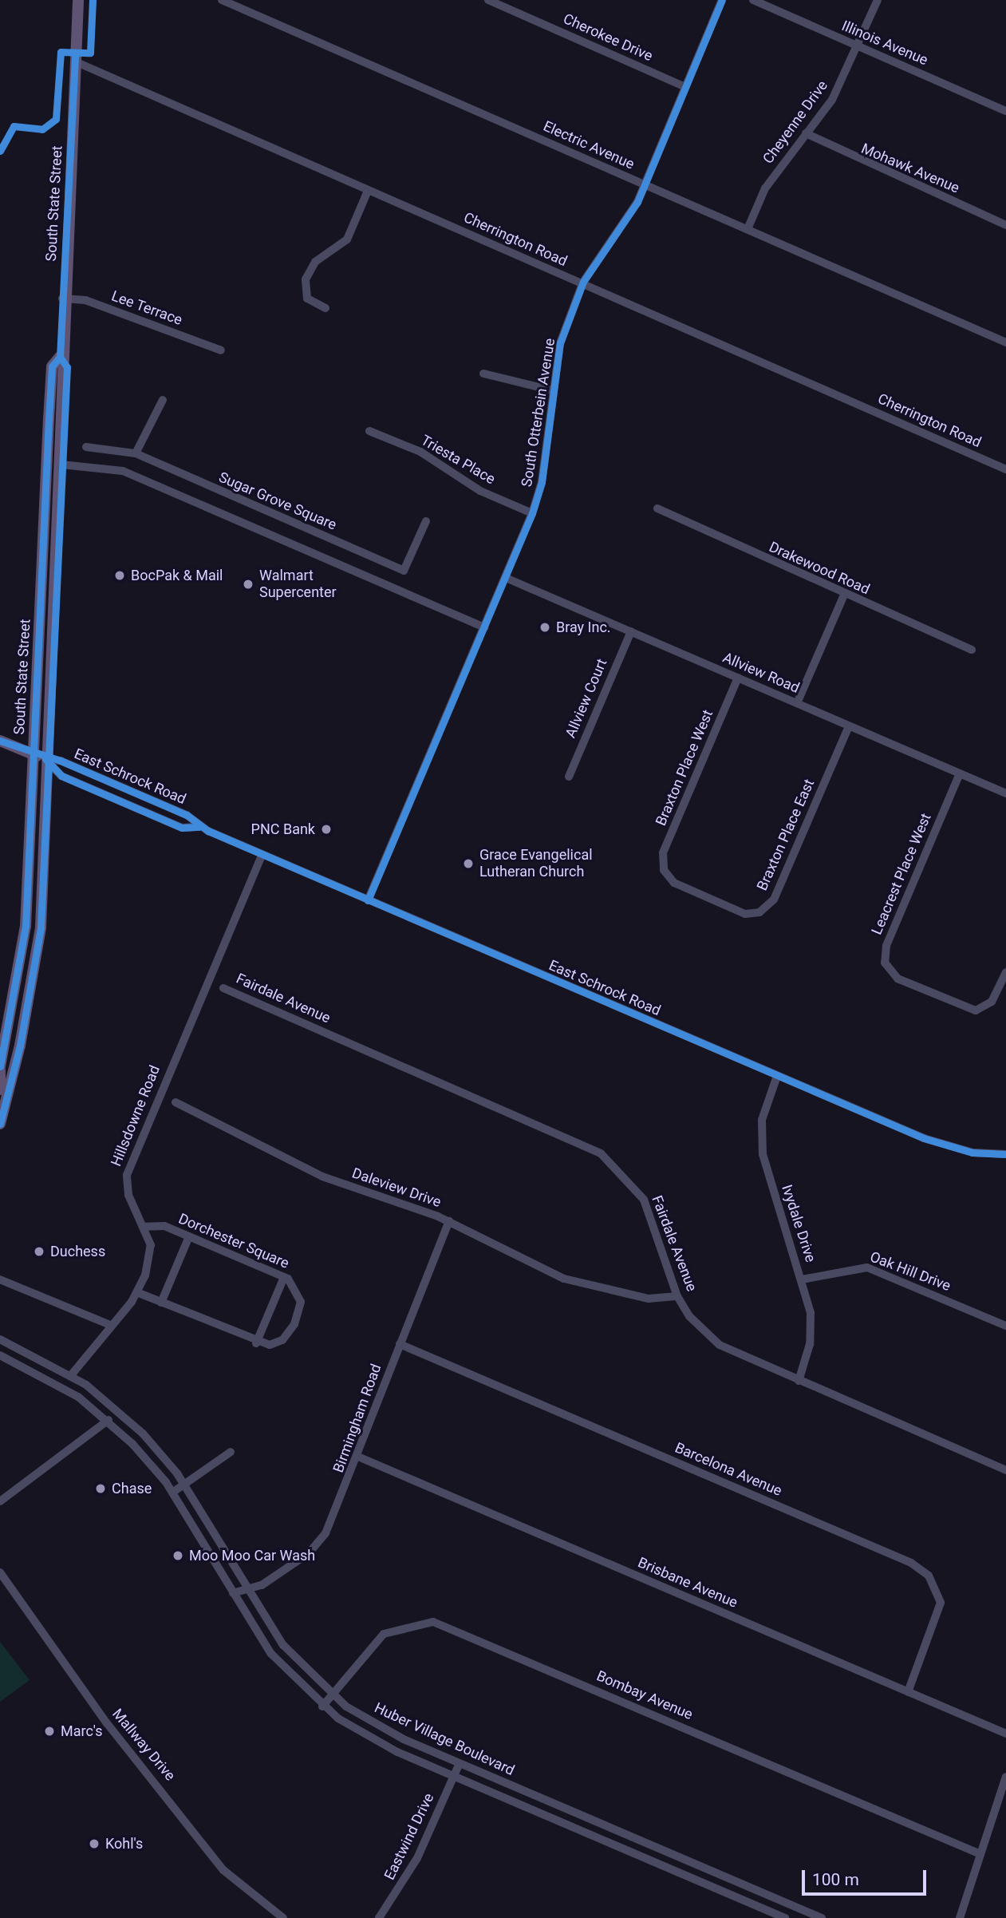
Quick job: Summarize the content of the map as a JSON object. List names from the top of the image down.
{
  "streets": {
    "main road": ["South State Street", "East Schrock Road"],
    "street": [
      "Cherokee Drive",
      "Illinois Avenue",
      "Cheyenne Drive",
      "Electric Avenue",
      "Mohawk Avenue",
      "Cherrington Road",
      "Lee Terrace",
      "South Otterbein Avenue",
      "Triesta Place",
      "Sugar Grove Square",
      "Drakewood Road",
      "Allview Road",
      "Allview Court",
      "Braxton Place West",
      "Braxton Place East",
      "Leacrest Place West",
      "Fairdale Avenue",
      "Hillsdowne Road",
      "Daleview Drive",
      "Ivydale Drive",
      "Dorchester Square",
      "Oak Hill Drive",
      "Birmingham Road",
      "Barcelona Avenue",
      "Brisbane Avenue",
      "Bombay Avenue",
      "Huber Village Boulevard",
      "Mallway Drive",
      "Eastwind Drive"
    ]
  },
  "crossings": [
    ["Cherokee Drive", "South Otterbein Avenue"],
    ["Illinois Avenue", "Cheyenne Drive"],
    ["Cheyenne Drive", "Electric Avenue"],
    ["Cheyenne Drive", "Mohawk Avenue"],
    ["Electric Avenue", "South Otterbein Avenue"],
    ["South State Street", "Cherrington Road"],
    ["South State Street", "Lee Terrace"],
    ["South State Street", "East Schrock Road"],
    ["Cherrington Road", "South Otterbein Avenue"],
    ["South Otterbein Avenue", "Triesta Place"],
    ["South Otterbein Avenue", "Allview Road"],
    ["South Otterbein Avenue", "East Schrock Road"],
    ["Allview Road", "Allview Court"],
    ["Allview Road", "Braxton Place West"],
    ["Allview Road", "Braxton Place East"],
    ["Allview Road", "Leacrest Place West"],
    ["Braxton Place West", "Braxton Place East"],
    ["East Schrock Road", "Hillsdowne Road"],
    ["East Schrock Road", "Ivydale Drive"],
    ["Fairdale Avenue", "Daleview Drive"],
    ["Fairdale Avenue", "Ivydale Drive"],
    ["Hillsdowne Road", "Dorchester Square"],
    ["Hillsdowne Road", "Huber Village Boulevard"],
    ["Daleview Drive", "Birmingham Road"],
    ["Ivydale Drive", "Oak Hill Drive"],
    ["Birmingham Road", "Barcelona Avenue"],
    ["Birmingham Road", "Brisbane Avenue"],
    ["Birmingham Road", "Huber Village Boulevard"],
    ["Barcelona Avenue", "Brisbane Avenue"],
    ["Bombay Avenue", "Huber Village Boulevard"],
    ["Huber Village Boulevard", "Eastwind Drive"]
  ],
  "places": [
    "BocPak & Mail",
    "Walmart Supercenter",
    "Bray Inc.",
    "PNC Bank",
    "Grace Evangelical Lutheran Church",
    "Duchess",
    "Chase",
    "Moo Moo Car Wash",
    "Marc's",
    "Kohl's"
  ],
  "scale_bar": "100 m"
}
